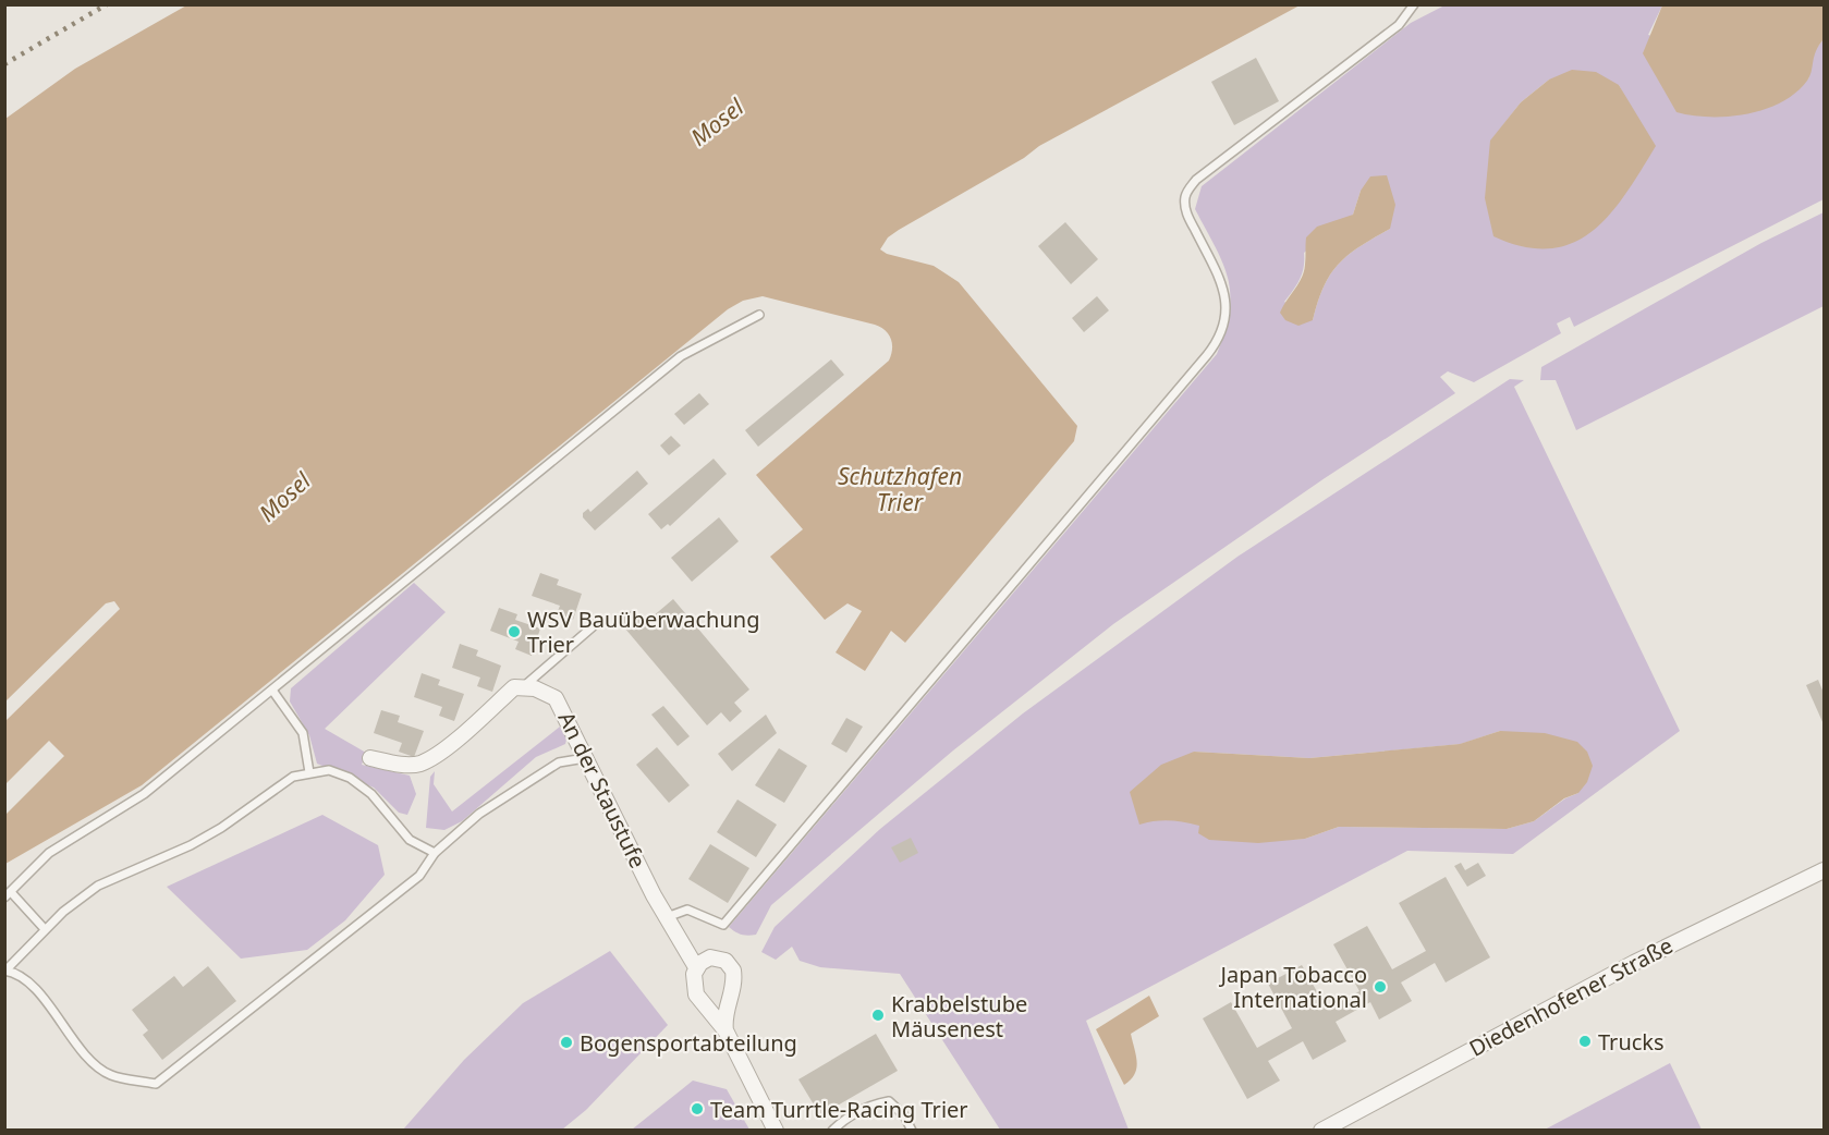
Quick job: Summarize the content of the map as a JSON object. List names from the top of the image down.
{
  "streets": {
    "street": ["An der Staustufe", "Diedenhofener Straße"]
  },
  "water": ["Mosel", "Schutzhafen Trier"],
  "places": [
    "WSV Bauüberwachung Trier",
    "Japan Tobacco International",
    "Krabbelstube Mäusenest",
    "Trucks",
    "Bogensportabteilung",
    "Team Turrtle-Racing Trier"
  ]
}
